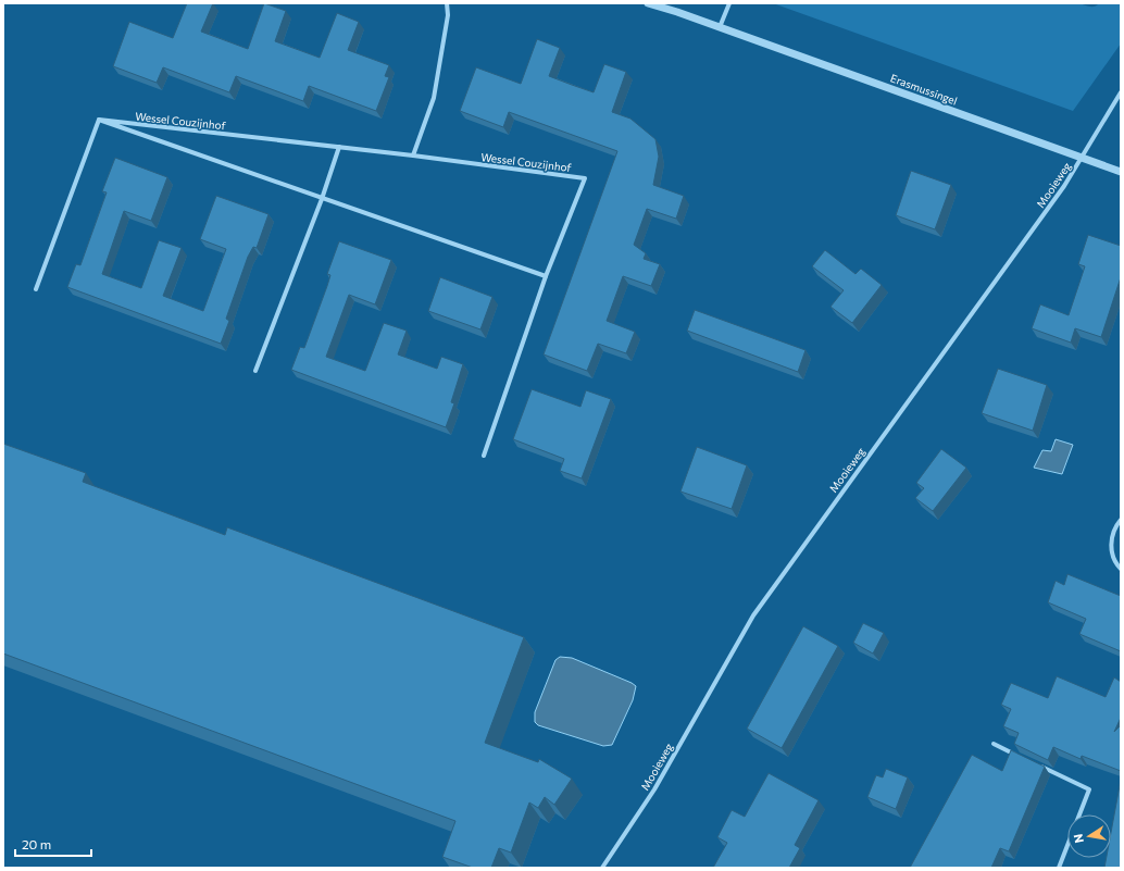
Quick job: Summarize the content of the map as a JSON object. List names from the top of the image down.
{
  "streets": {
    "street": ["Erasmussingel", "Wessel Couzijnhof", "Mooieweg"]
  },
  "crossings": [
    ["Erasmussingel", "Mooieweg"]
  ],
  "scale_bar": "20 m",
  "north": "left"
}
